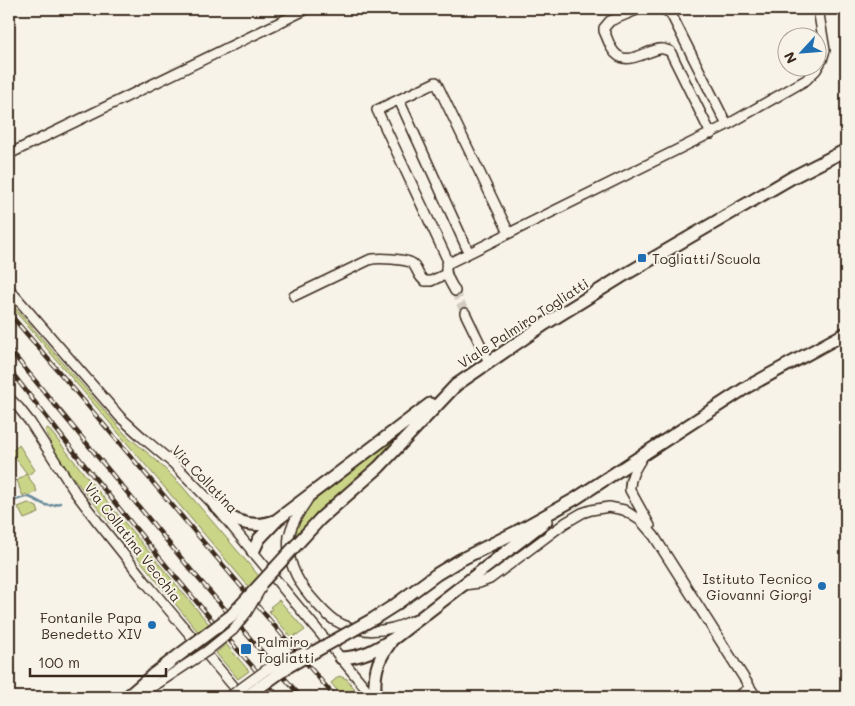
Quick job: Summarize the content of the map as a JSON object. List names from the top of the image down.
{
  "streets": {
    "main road": ["Viale Palmiro Togliatti"],
    "street": ["Via Collatina", "Via Collatina Vecchia"]
  },
  "places": {
    "transit": ["Togliatti/Scuola", "Palmiro Togliatti"],
    "other": ["Istituto Tecnico Giovanni Giorgi", "Fontanile Papa Benedetto XIV"]
  },
  "scale_bar": "100 m",
  "north": "bottom left"
}
